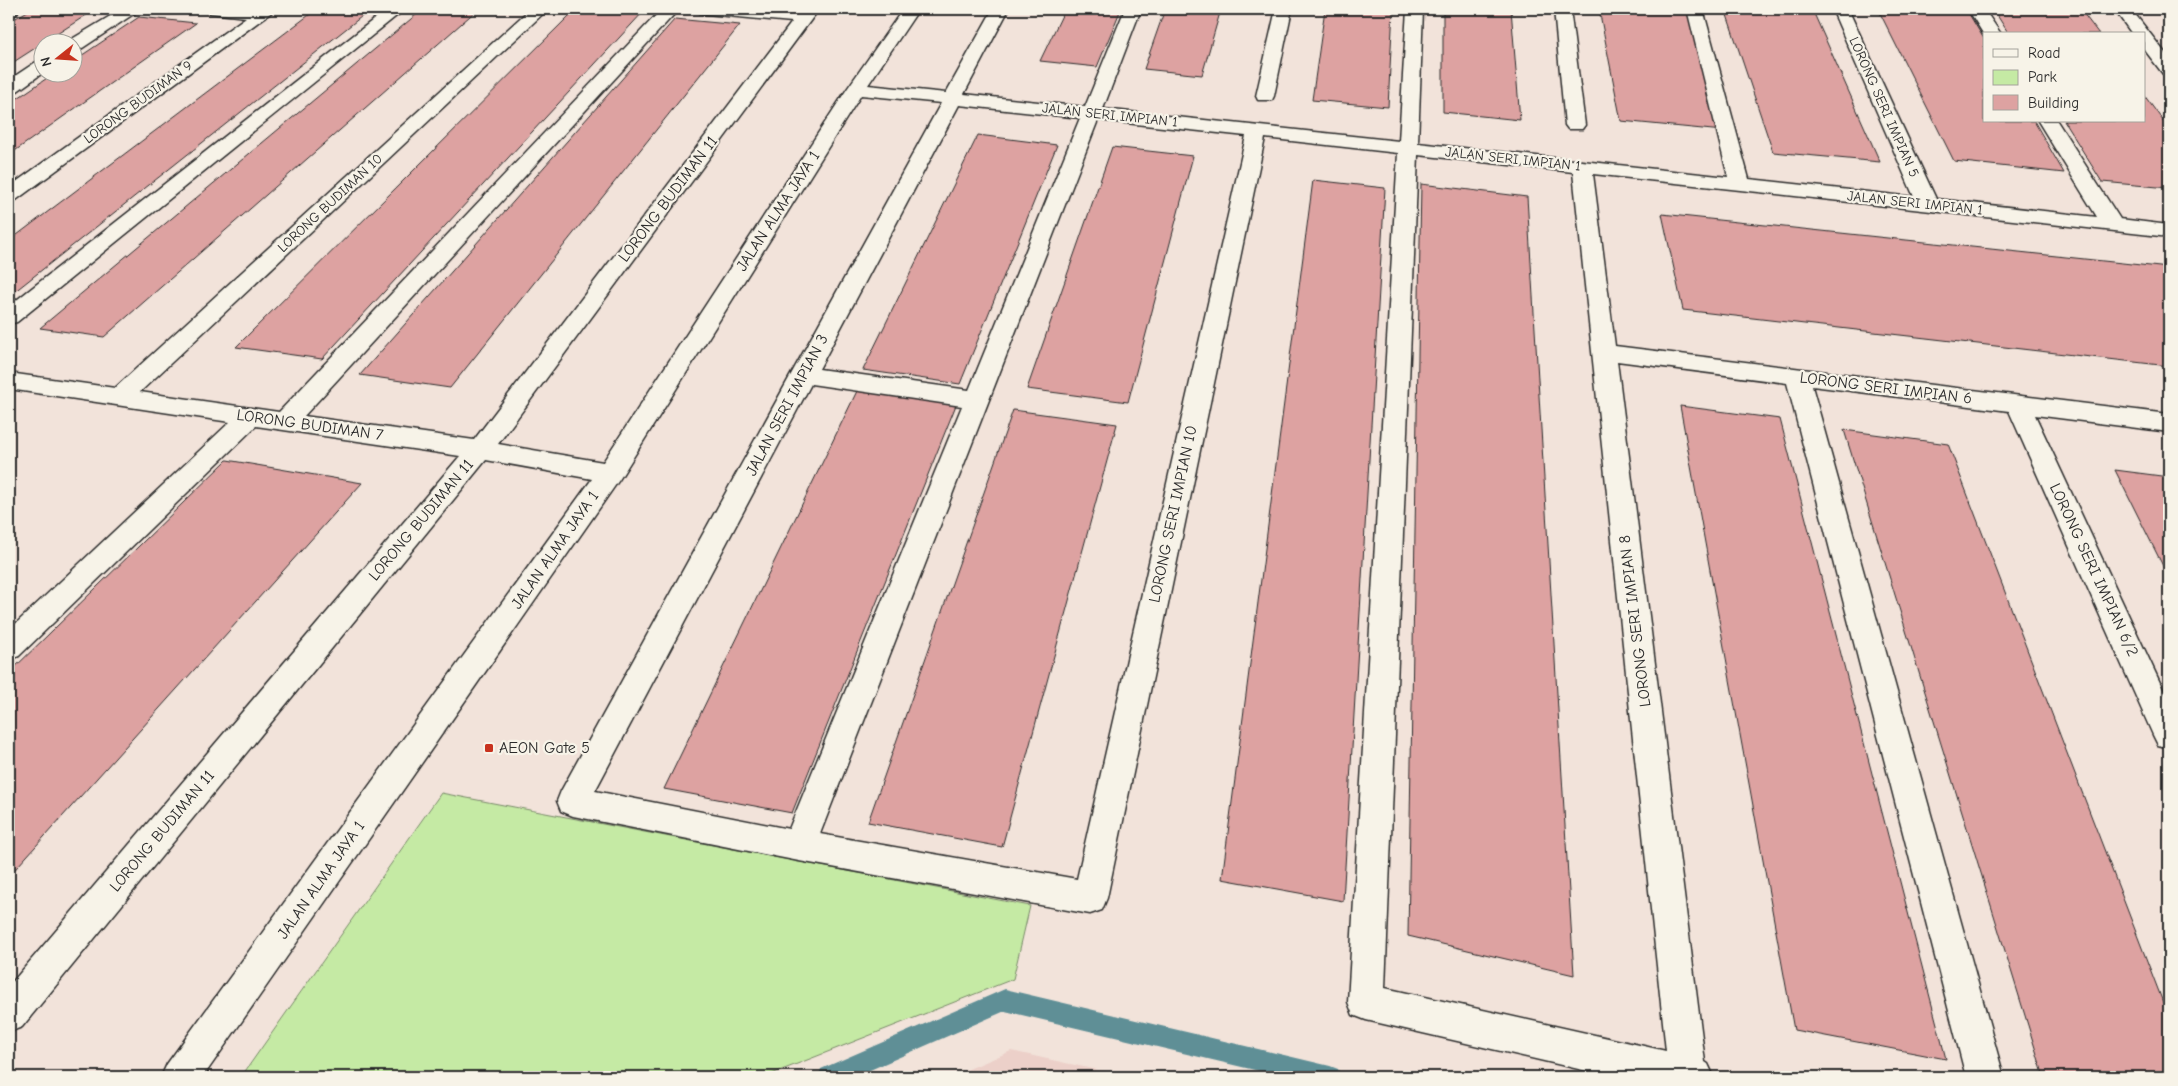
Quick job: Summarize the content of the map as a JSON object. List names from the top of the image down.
{
  "streets": {
    "street": [
      "LORONG BUDIMAN 9",
      "LORONG SERI IMPIAN 5",
      "JALAN SERI IMPIAN 1",
      "LORONG BUDIMAN 11",
      "LORONG BUDIMAN 10",
      "JALAN ALMA JAYA 1",
      "LORONG SERI IMPIAN 6",
      "JALAN SERI IMPIAN 3",
      "LORONG BUDIMAN 7",
      "LORONG SERI IMPIAN 10",
      "LORONG SERI IMPIAN 6/2",
      "LORONG SERI IMPIAN 8"
    ]
  },
  "crossings": [
    ["LORONG SERI IMPIAN 5", "JALAN SERI IMPIAN 1"],
    ["JALAN SERI IMPIAN 1", "JALAN ALMA JAYA 1"],
    ["JALAN SERI IMPIAN 1", "JALAN SERI IMPIAN 3"],
    ["JALAN SERI IMPIAN 1", "LORONG SERI IMPIAN 10"],
    ["JALAN SERI IMPIAN 1", "LORONG SERI IMPIAN 8"],
    ["LORONG BUDIMAN 11", "LORONG BUDIMAN 7"],
    ["LORONG BUDIMAN 10", "LORONG BUDIMAN 7"],
    ["JALAN ALMA JAYA 1", "LORONG BUDIMAN 7"],
    ["LORONG SERI IMPIAN 6", "LORONG SERI IMPIAN 6/2"],
    ["LORONG SERI IMPIAN 6", "LORONG SERI IMPIAN 8"],
    ["JALAN SERI IMPIAN 3", "LORONG SERI IMPIAN 10"]
  ],
  "places": {
    "transit": ["AEON Gate 5"]
  },
  "legend": ["Road", "Park", "Building"],
  "north": "left"
}
